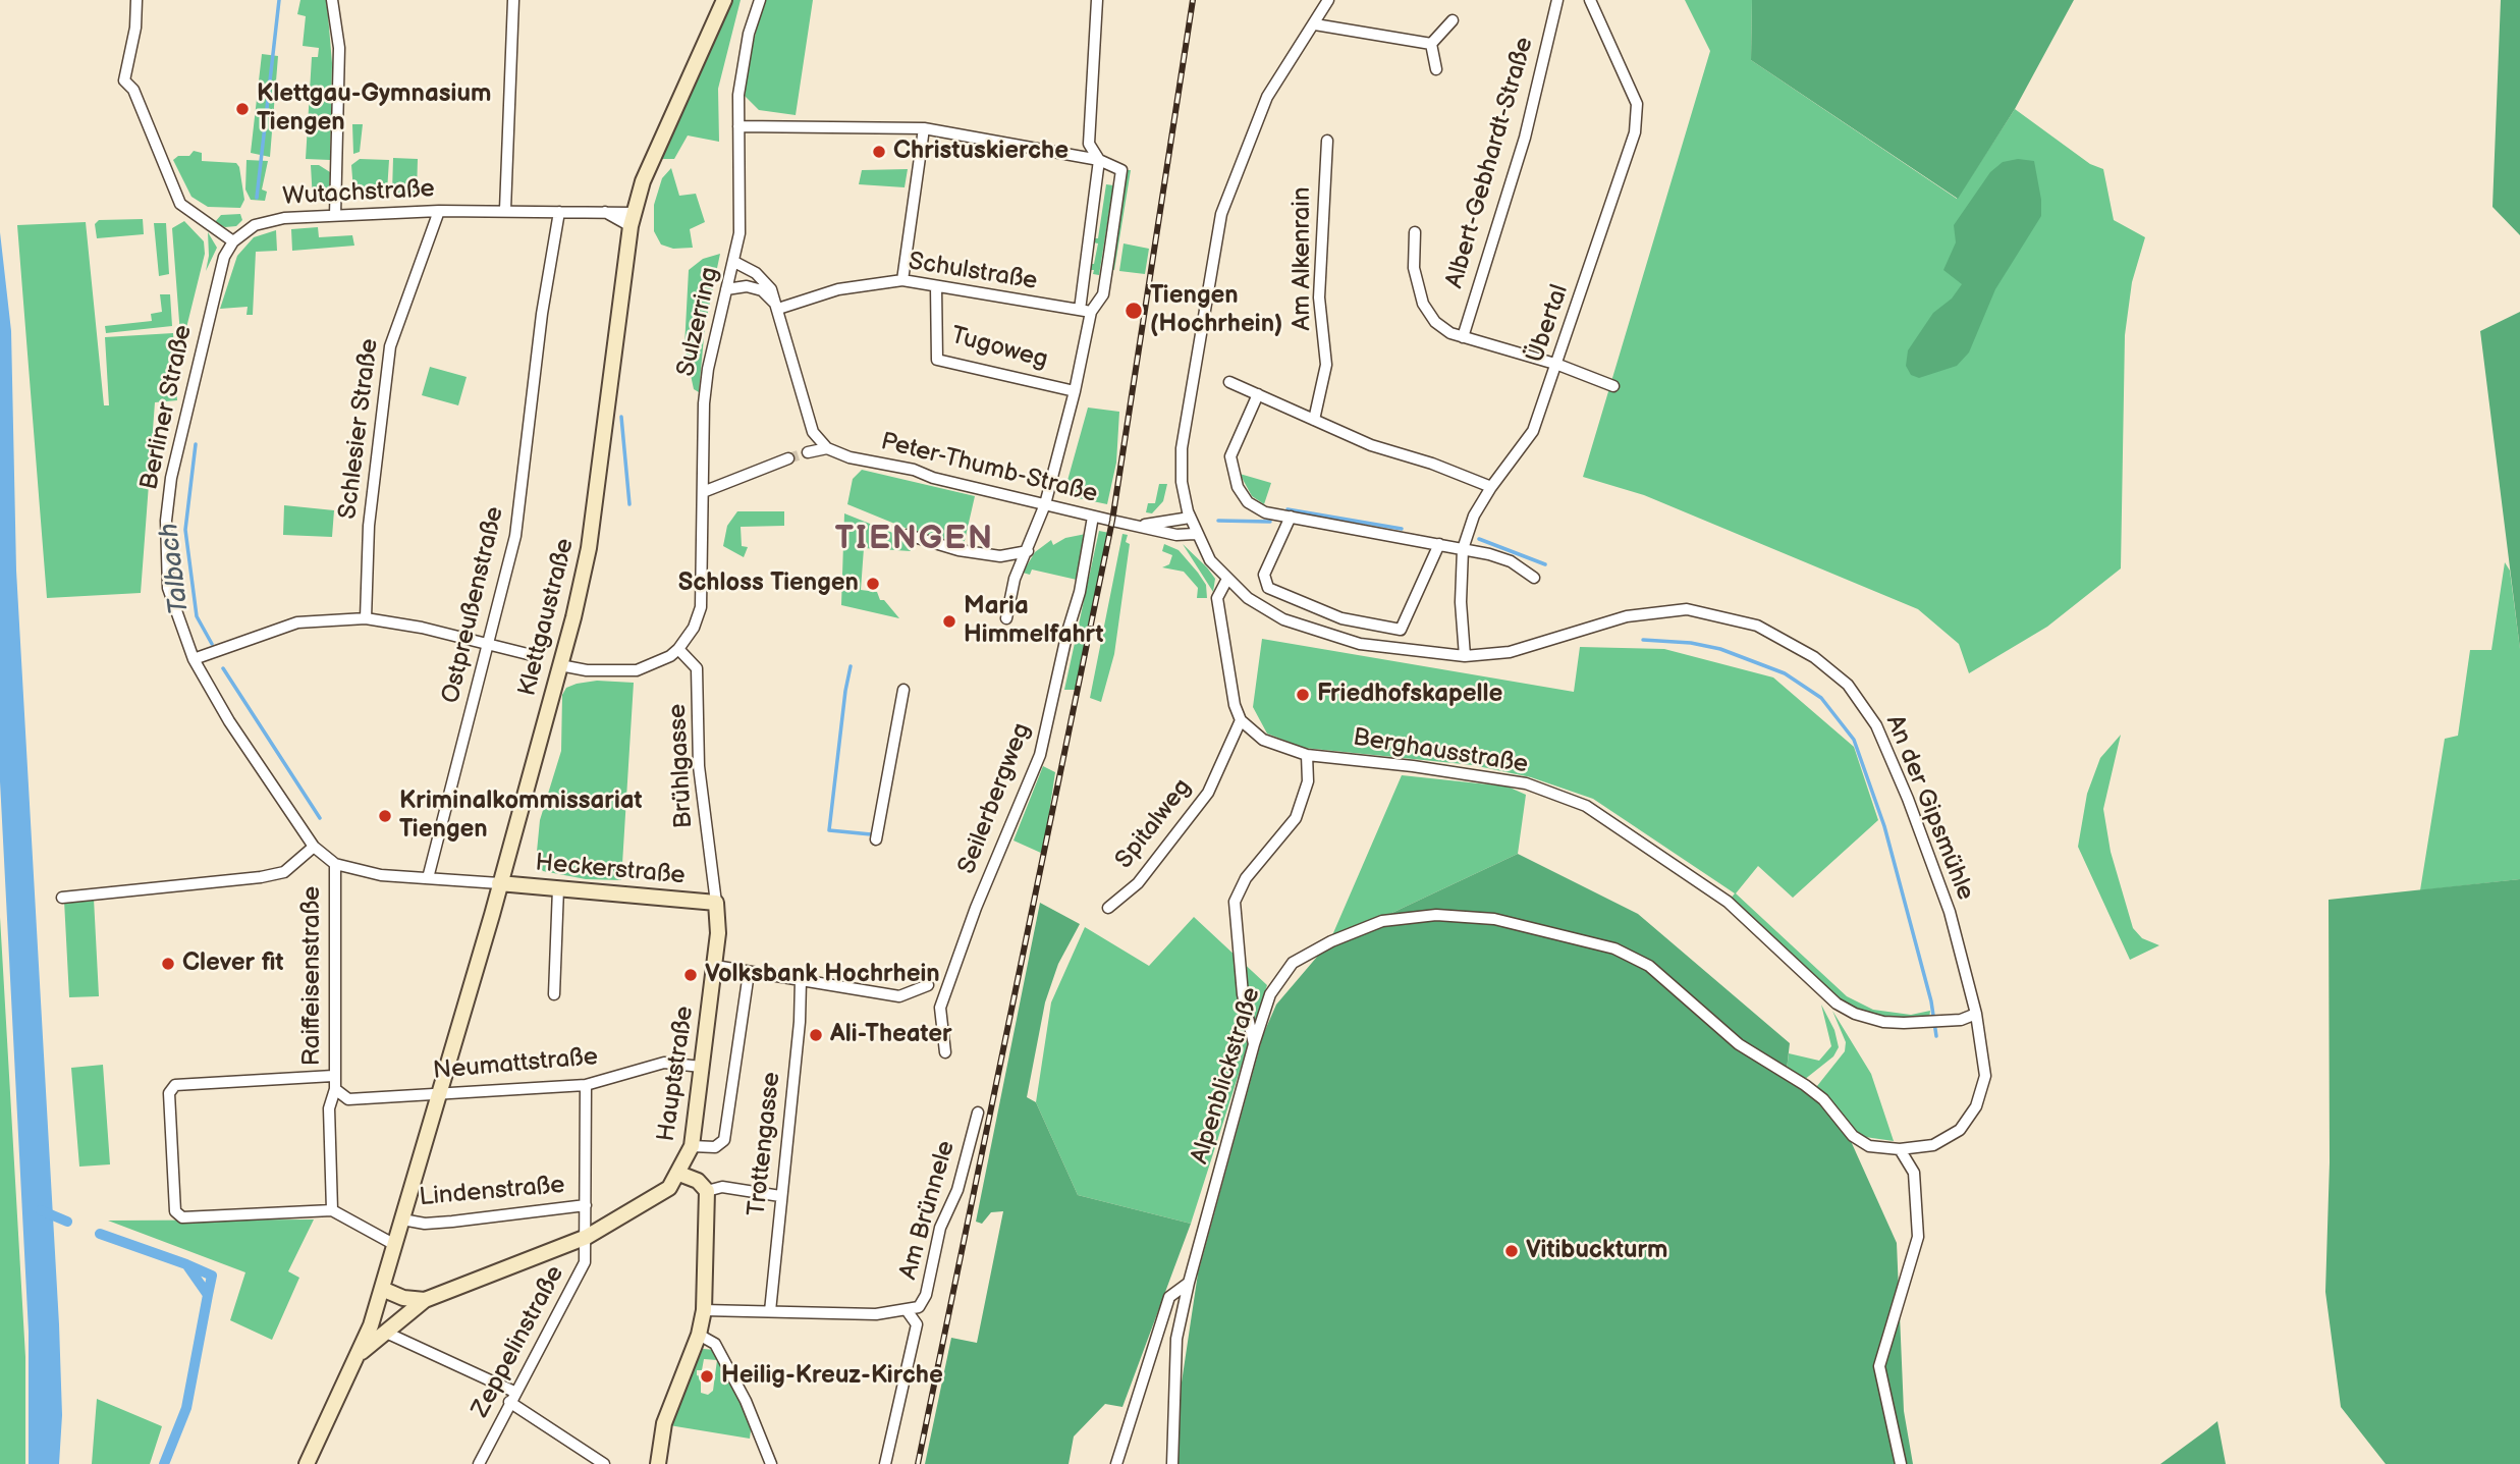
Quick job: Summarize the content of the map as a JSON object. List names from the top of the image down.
{
  "streets": {
    "main road": ["Klettgaustraße", "Heckerstraße", "Hauptstraße"],
    "street": [
      "Albert-Gebhardt-Straße",
      "Wutachstraße",
      "Am Alkenrain",
      "Schulstraße",
      "Sulzerring",
      "Übertal",
      "Tugoweg",
      "Berliner Straße",
      "Schlesier Straße",
      "Peter-Thumb-Straße",
      "Ostpreußenstraße",
      "Berghausstraße",
      "Brühlgasse",
      "Seilerbergweg",
      "An der Gipsmühle",
      "Spitalweg",
      "Raiffeisenstraße",
      "Neumattstraße",
      "Alpenblickstraße",
      "Trottengasse",
      "Lindenstraße",
      "Am Brünnele",
      "Zeppelinstraße"
    ]
  },
  "crossings": [
    ["Albert-Gebhardt-Straße", "Übertal"],
    ["Wutachstraße", "Berliner Straße"],
    ["Wutachstraße", "Schlesier Straße"],
    ["Wutachstraße", "Ostpreußenstraße"],
    ["Wutachstraße", "Klettgaustraße"],
    ["Schulstraße", "Tugoweg"],
    ["Sulzerring", "Brühlgasse"],
    ["Übertal", "An der Gipsmühle"],
    ["Berliner Straße", "Ostpreußenstraße"],
    ["Berliner Straße", "Klettgaustraße"],
    ["Berliner Straße", "Heckerstraße"],
    ["Berliner Straße", "Raiffeisenstraße"],
    ["Peter-Thumb-Straße", "Seilerbergweg"],
    ["Peter-Thumb-Straße", "An der Gipsmühle"],
    ["Klettgaustraße", "Heckerstraße"],
    ["Klettgaustraße", "Neumattstraße"],
    ["Klettgaustraße", "Hauptstraße"],
    ["Klettgaustraße", "Lindenstraße"],
    ["Berghausstraße", "An der Gipsmühle"],
    ["Berghausstraße", "Spitalweg"],
    ["Brühlgasse", "Heckerstraße"],
    ["Brühlgasse", "Hauptstraße"],
    ["An der Gipsmühle", "Alpenblickstraße"],
    ["Heckerstraße", "Hauptstraße"],
    ["Raiffeisenstraße", "Neumattstraße"],
    ["Neumattstraße", "Hauptstraße"],
    ["Neumattstraße", "Zeppelinstraße"],
    ["Hauptstraße", "Zeppelinstraße"],
    ["Trottengasse", "Am Brünnele"],
    ["Lindenstraße", "Zeppelinstraße"]
  ],
  "districts": ["TIENGEN"],
  "water": ["Talbach"],
  "places": [
    "Klettgau-Gymnasium Tiengen",
    "Christuskierche",
    "Tiengen (Hochrhein)",
    "Schloss Tiengen",
    "Maria Himmelfahrt",
    "Friedhofskapelle",
    "Kriminalkommissariat Tiengen",
    "Clever fit",
    "Volksbank Hochrhein",
    "Ali-Theater",
    "Vitibuckturm",
    "Heilig-Kreuz-Kirche"
  ]
}
